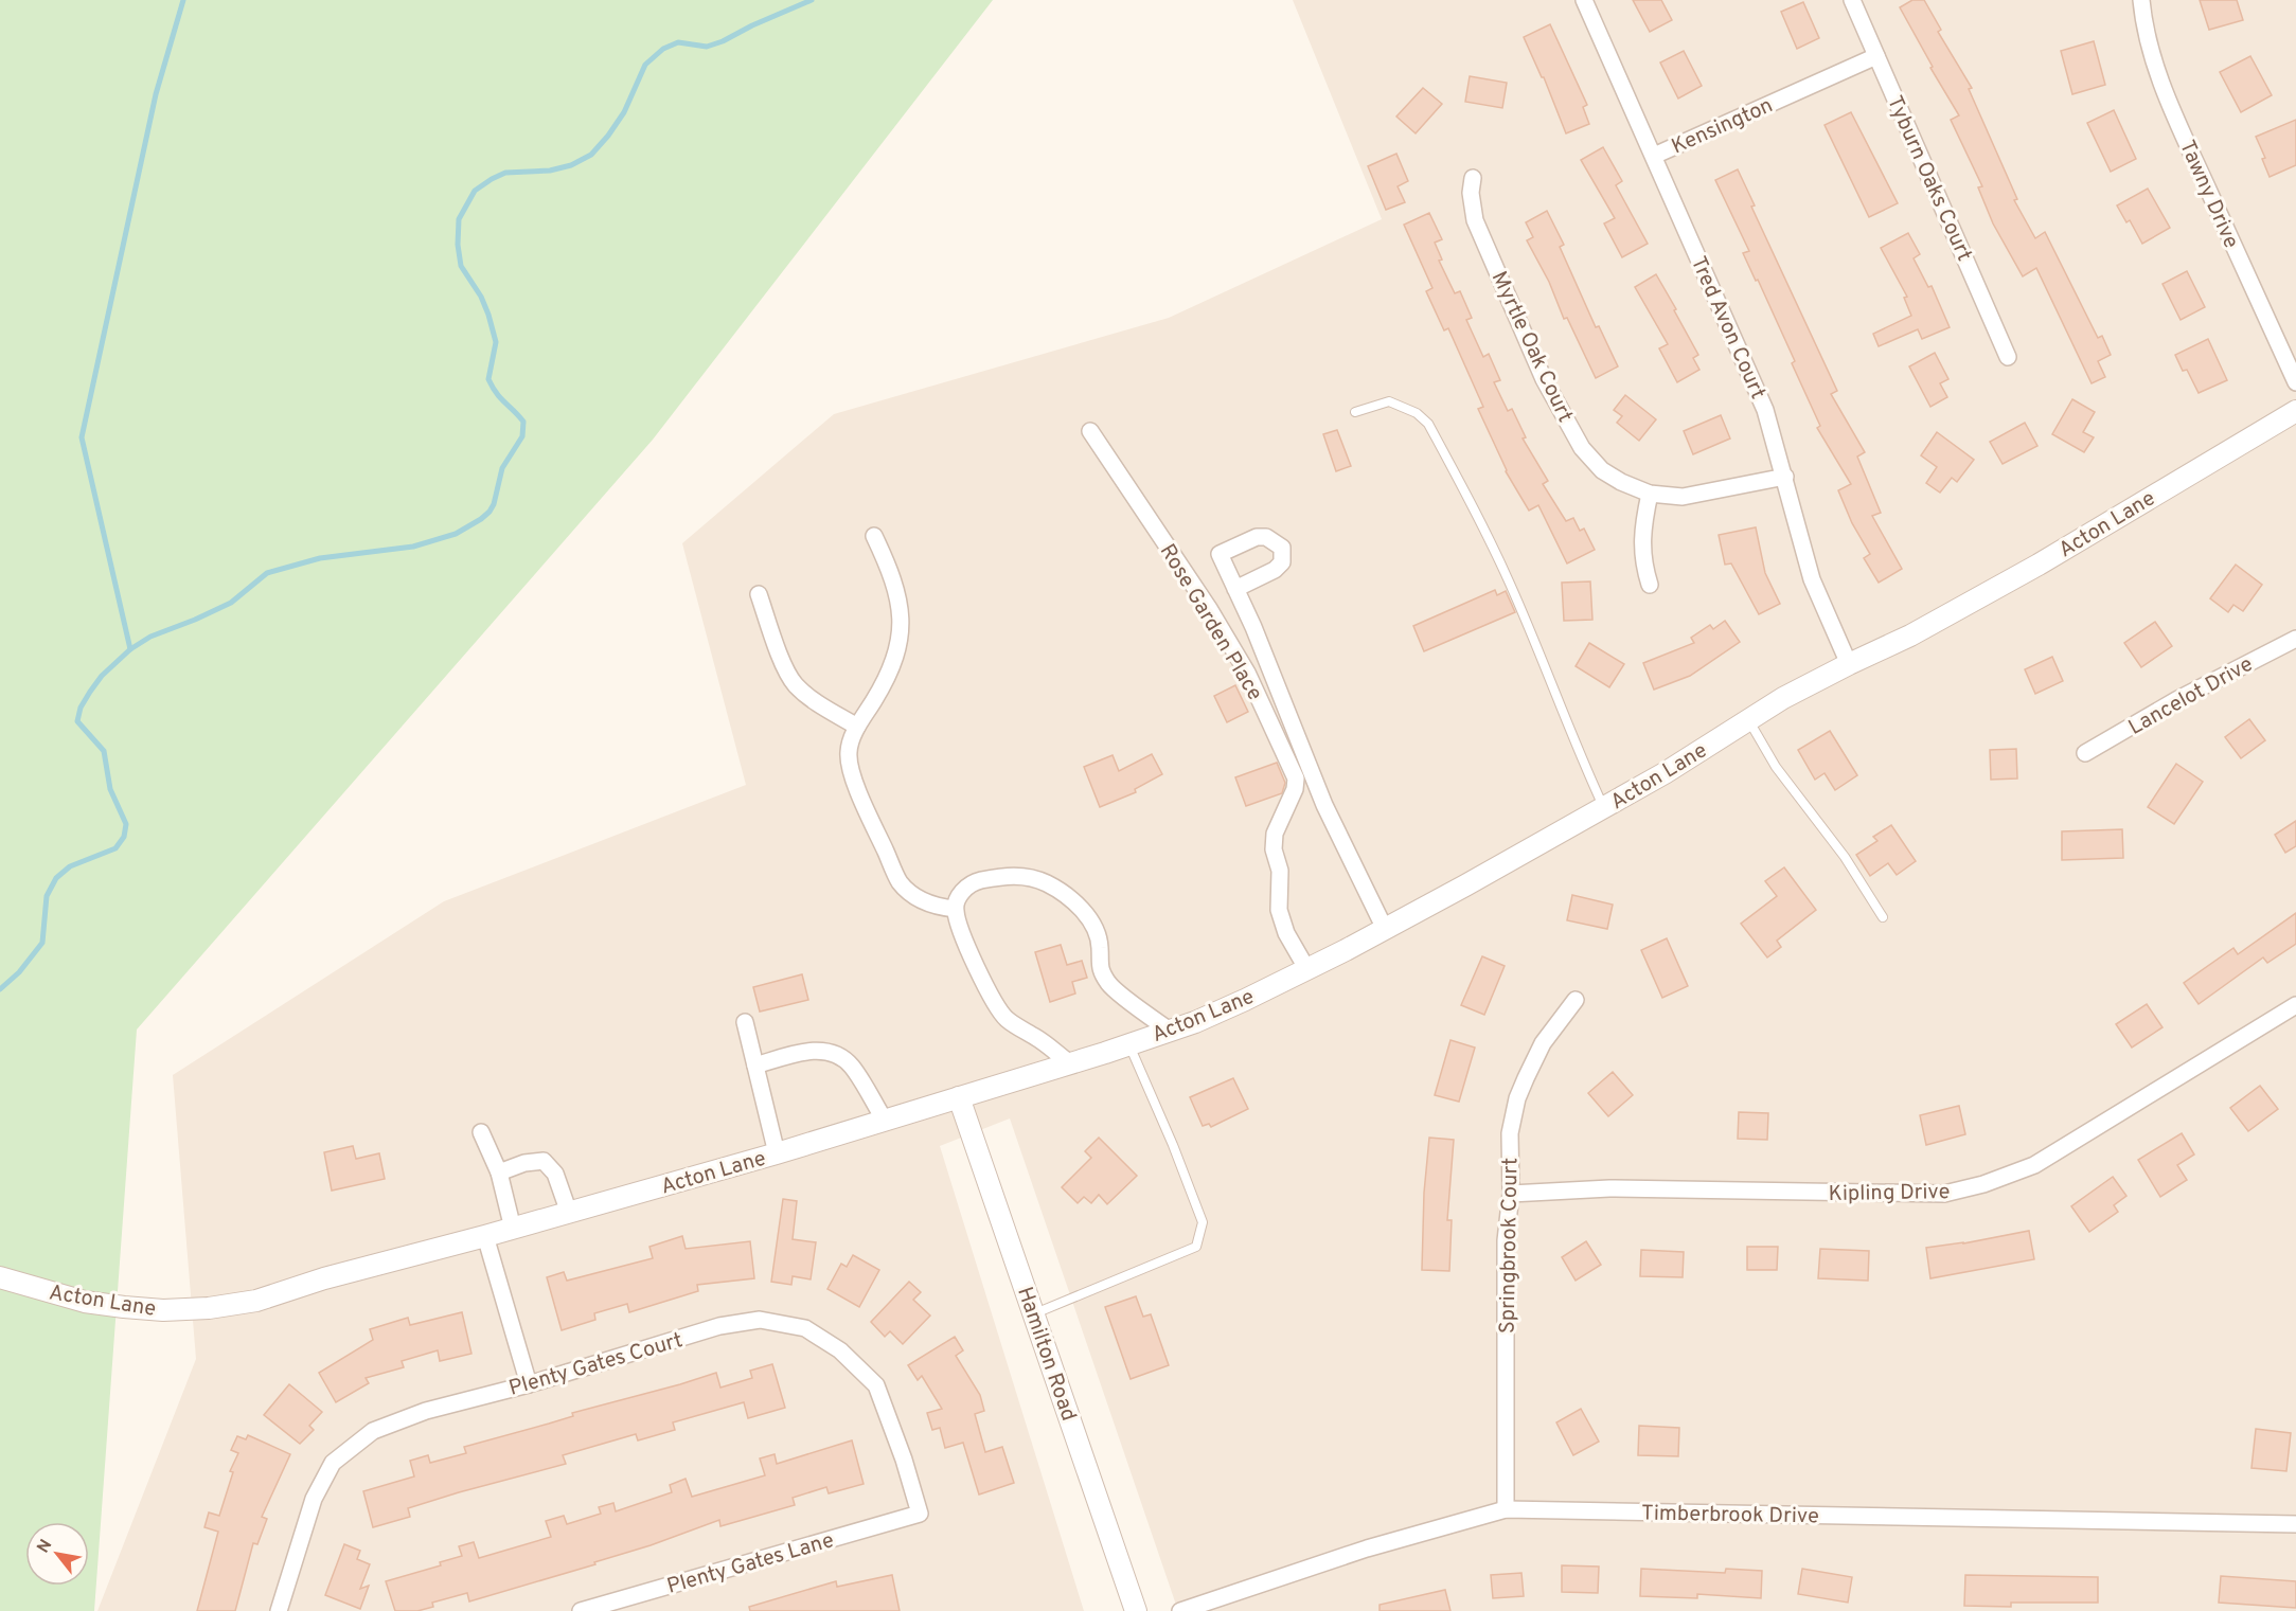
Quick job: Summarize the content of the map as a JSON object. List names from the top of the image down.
{
  "streets": {
    "street": [
      "Kensington",
      "Tyburn Oaks Court",
      "Tawny Drive",
      "Tred Avon Court",
      "Myrtle Oak Court",
      "Acton Lane",
      "Rose Garden Place",
      "Lancelot Drive",
      "Kipling Drive",
      "Springbrook Court",
      "Hamilton Road",
      "Plenty Gates Court",
      "Timberbrook Drive",
      "Plenty Gates Lane"
    ]
  },
  "crossings": [
    ["Kensington", "Tyburn Oaks Court"],
    ["Kensington", "Tred Avon Court"],
    ["Tred Avon Court", "Myrtle Oak Court"],
    ["Tred Avon Court", "Acton Lane"],
    ["Acton Lane", "Rose Garden Place"],
    ["Acton Lane", "Hamilton Road"],
    ["Kipling Drive", "Springbrook Court"],
    ["Springbrook Court", "Timberbrook Drive"],
    ["Plenty Gates Court", "Plenty Gates Lane"]
  ],
  "north": "top left"
}
